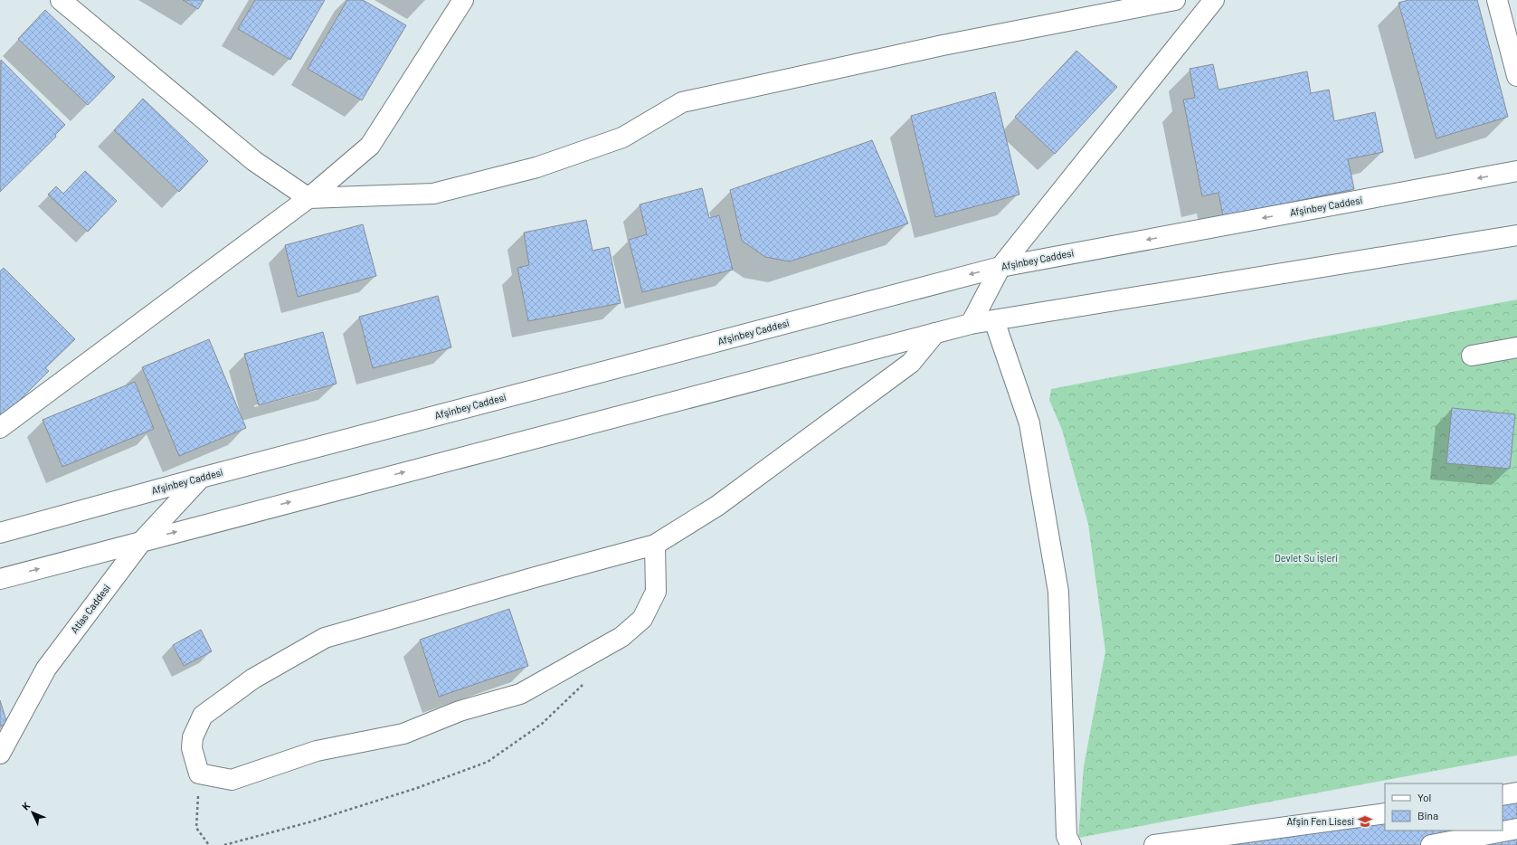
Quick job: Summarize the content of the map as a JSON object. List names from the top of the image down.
{
  "streets": {
    "street": ["Afşinbey Caddesi", "Atlas Caddesi"]
  },
  "crossings": [
    ["Afşinbey Caddesi", "Atlas Caddesi"]
  ],
  "parks": ["Devlet Su İşleri"],
  "places": {
    "school or university": ["Afşin Fen Lisesi"]
  },
  "legend": ["Yol", "Bina"],
  "north": "top left"
}
